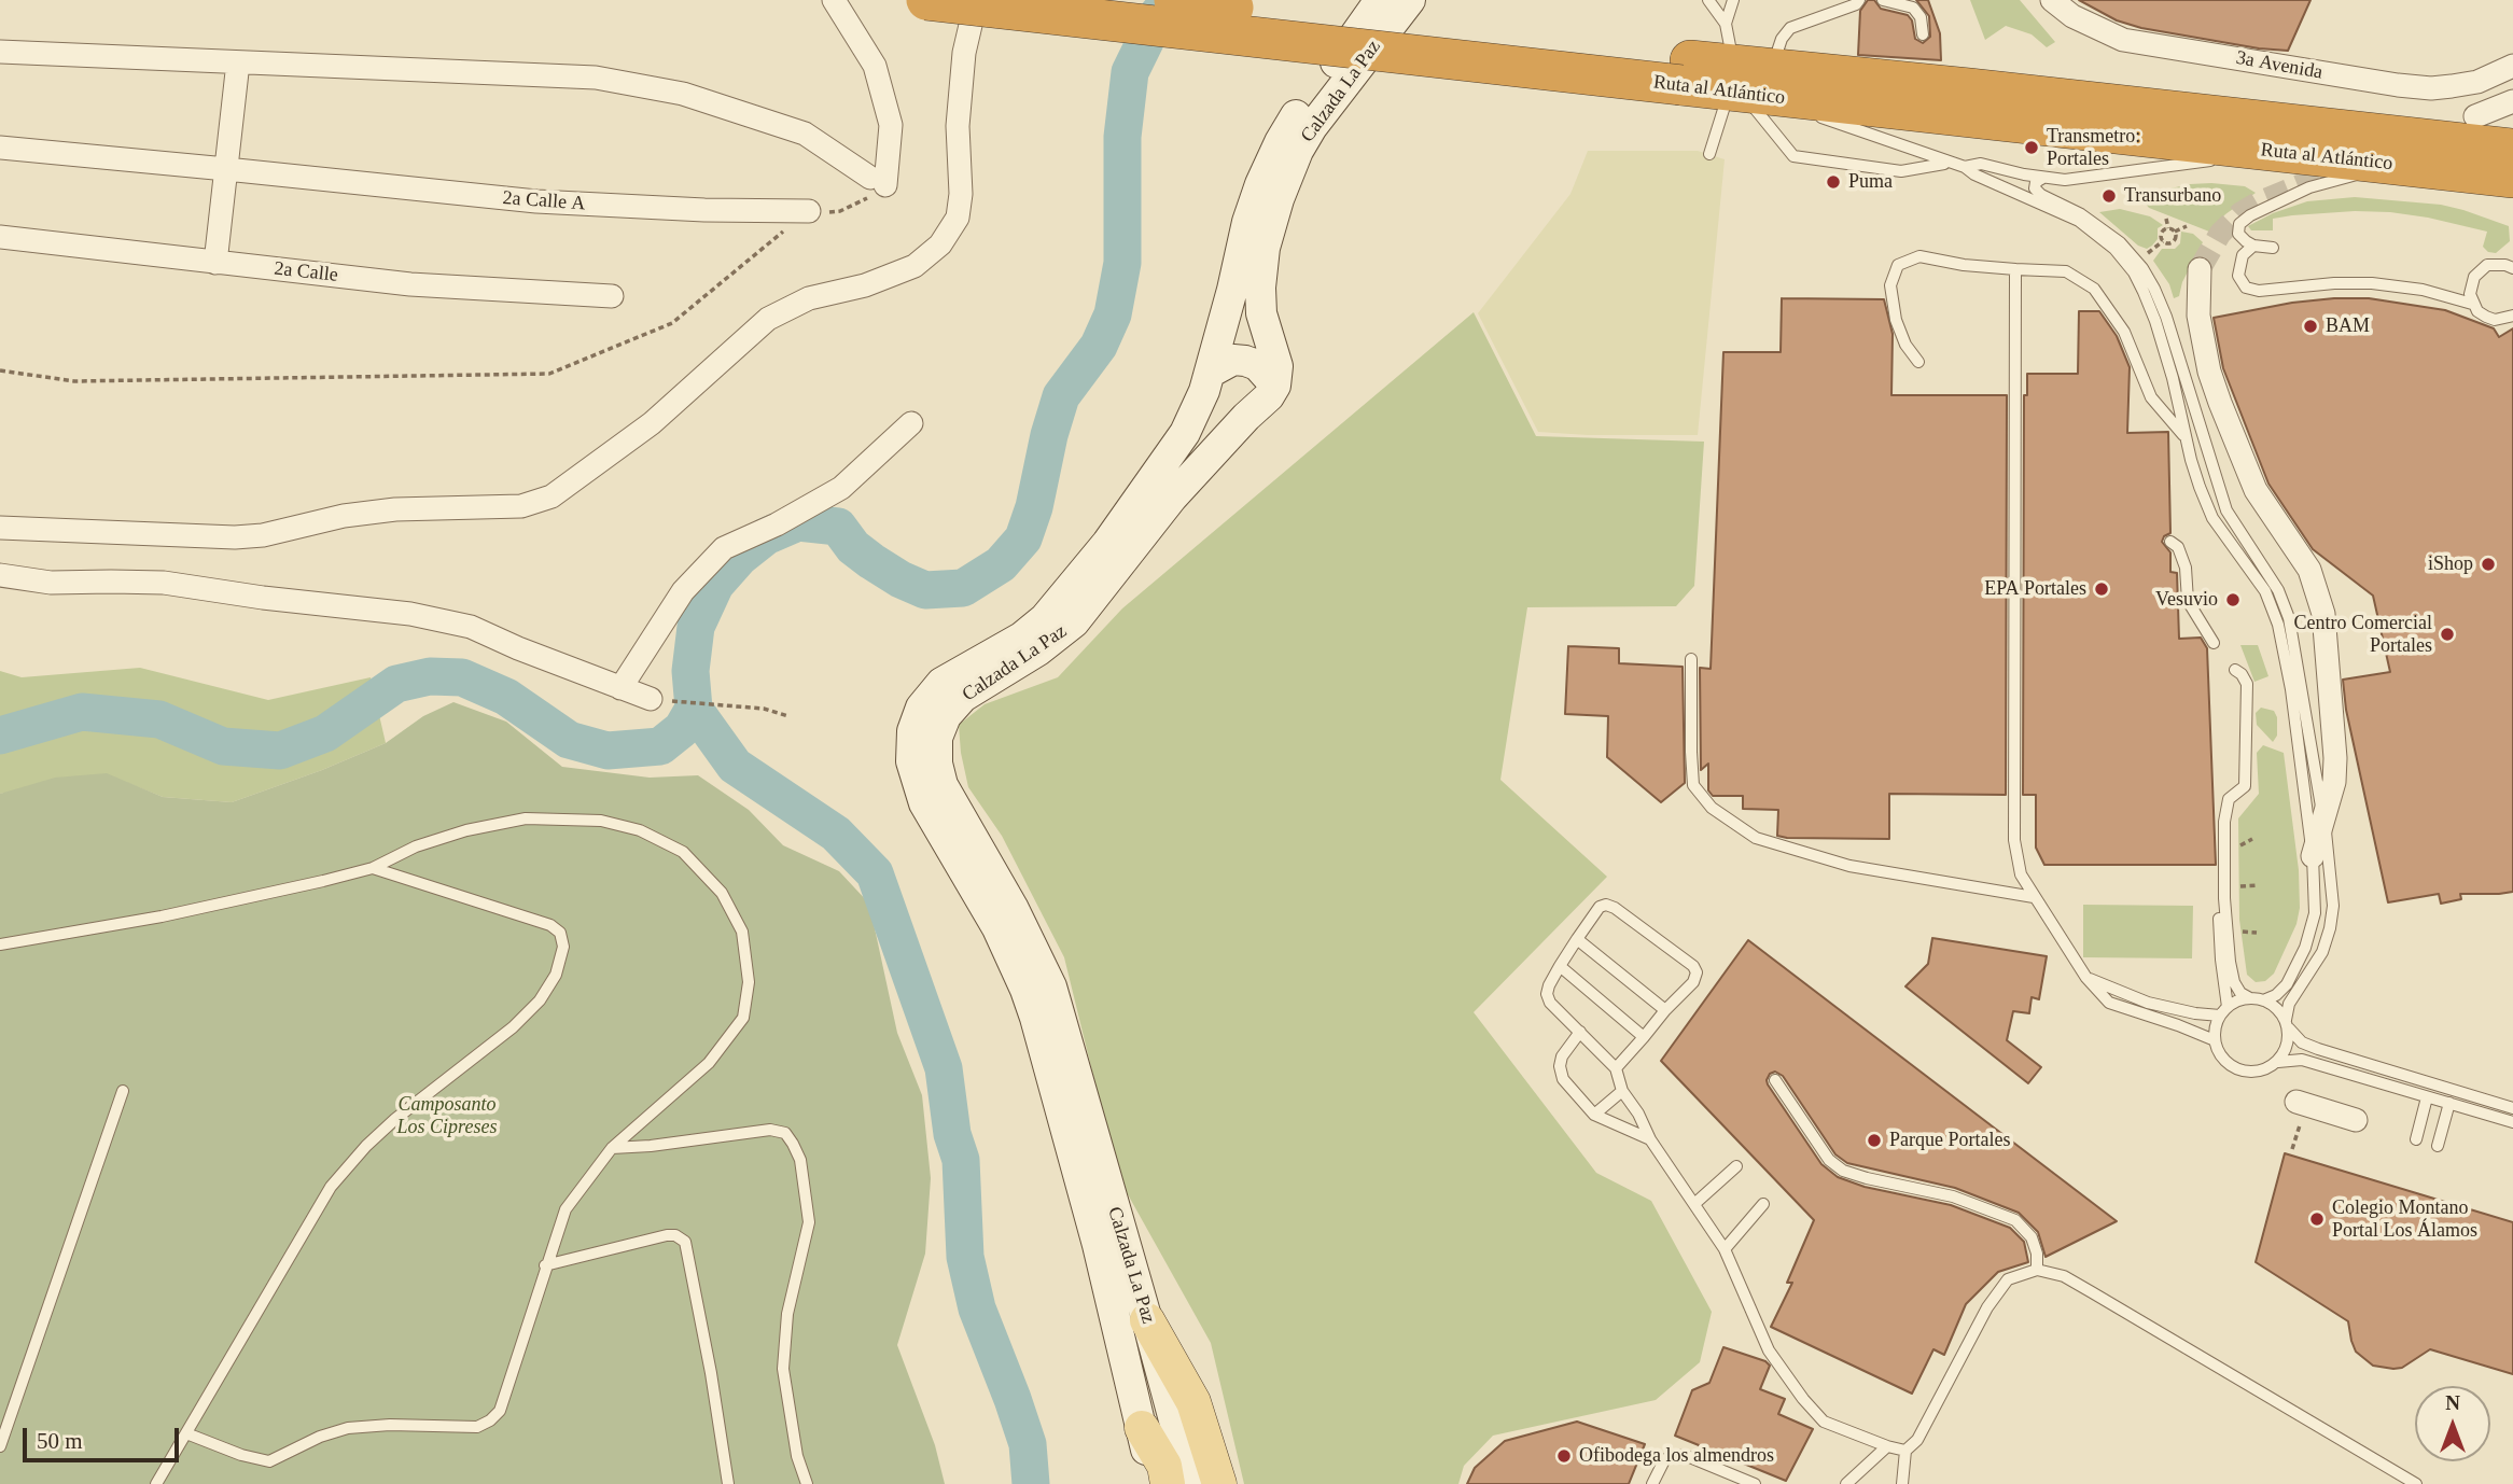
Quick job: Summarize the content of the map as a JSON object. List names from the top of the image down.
{
  "streets": {
    "highway": ["Ruta al Atlántico"],
    "main road": ["Calzada La Paz"],
    "street": ["3a Avenida", "2a Calle A", "2a Calle"]
  },
  "parks": ["Camposanto Los Cipreses"],
  "places": [
    "Transmetro: Portales",
    "Puma",
    "Transurbano",
    "BAM",
    "iShop",
    "EPA Portales",
    "Vesuvio",
    "Centro Comercial Portales",
    "Parque Portales",
    "Colegio Montano Portal Los Álamos",
    "Ofibodega los almendros"
  ],
  "scale_bar": "50 m",
  "north": "top"
}
